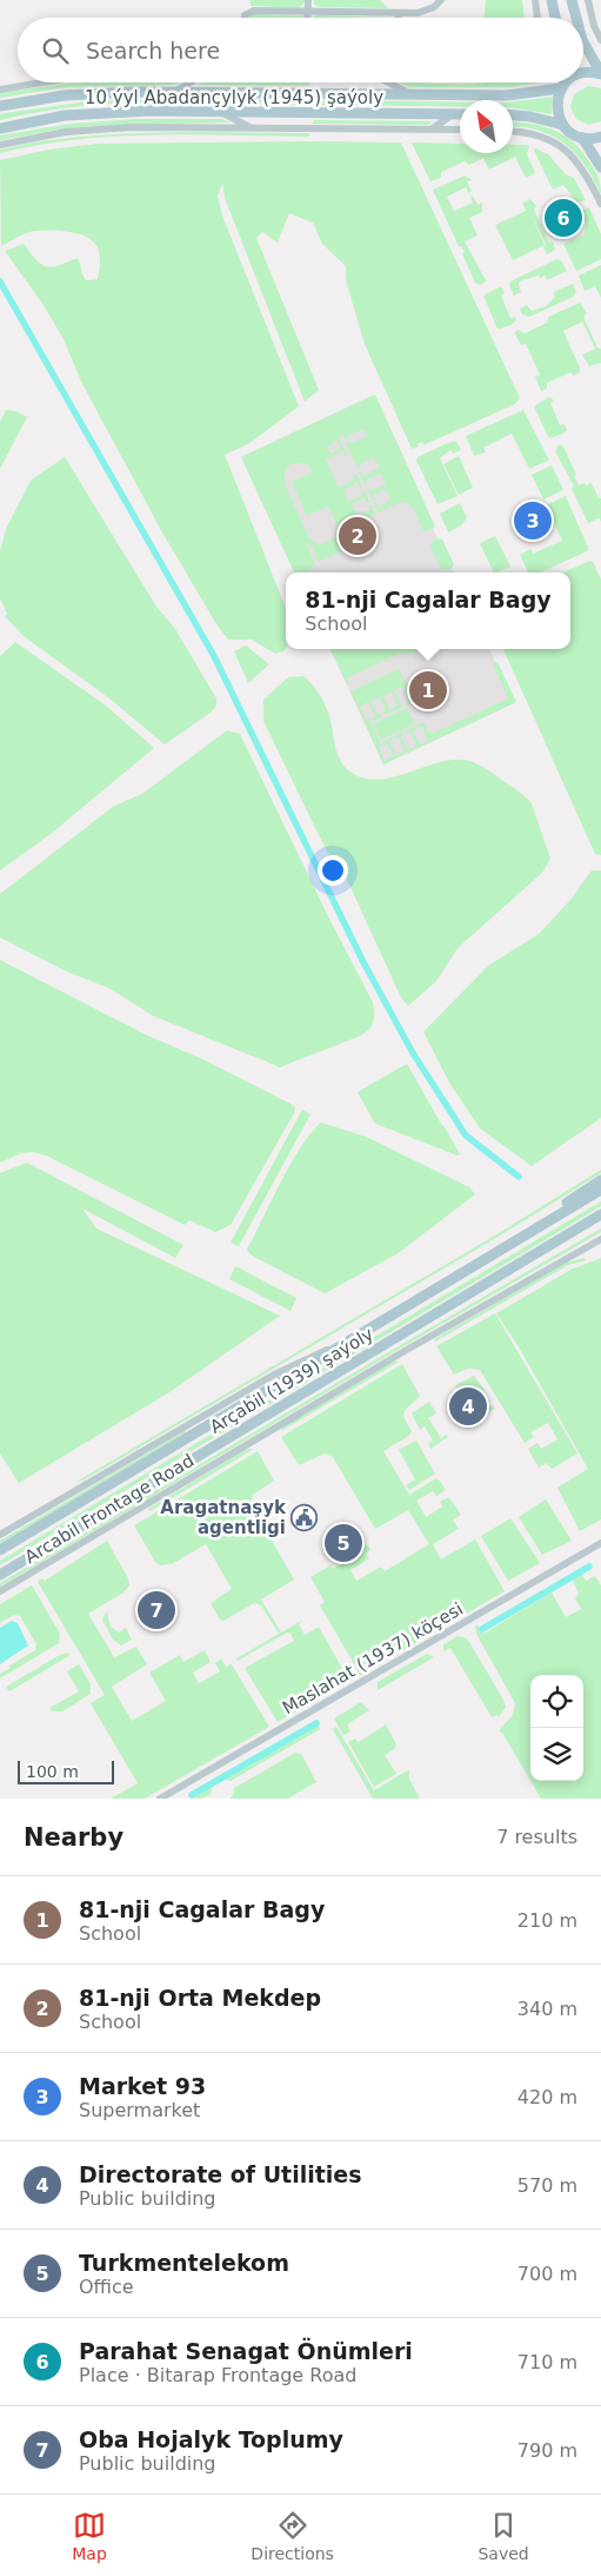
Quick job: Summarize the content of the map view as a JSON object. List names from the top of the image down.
{
  "streets": {
    "main road": ["10 ýyl Abadançylyk (1945) şaýoly", "Arçabil (1939) şaýoly"],
    "street": ["Arcabil Frontage Road", "Maslahat (1937) köçesi"]
  },
  "crossings": [
    ["Arçabil (1939) şaýoly", "Arcabil Frontage Road"]
  ],
  "places": {
    "public building": ["Aragatnaşyk agentligi"]
  },
  "scale_bar": "100 m",
  "north": "top left",
  "page": {
    "search": "Search here",
    "pins": [
      "6",
      "3",
      "2",
      "1",
      "4",
      "5",
      "7"
    ],
    "popup": ["81-nji Cagalar Bagy", "School"],
    "scale": "100 m",
    "heading": ["Nearby", "7 results"],
    "list": [
      {
        "mark": "1",
        "name": "81-nji Cagalar Bagy",
        "note": "School",
        "value": "210 m"
      },
      {
        "mark": "2",
        "name": "81-nji Orta Mekdep",
        "note": "School",
        "value": "340 m"
      },
      {
        "mark": "3",
        "name": "Market 93",
        "note": "Supermarket",
        "value": "420 m"
      },
      {
        "mark": "4",
        "name": "Directorate of Utilities",
        "note": "Public building",
        "value": "570 m"
      },
      {
        "mark": "5",
        "name": "Turkmentelekom",
        "note": "Office",
        "value": "700 m"
      },
      {
        "mark": "6",
        "name": "Parahat Senagat Önümleri",
        "note": "Place · Bitarap Frontage Road",
        "value": "710 m"
      },
      {
        "mark": "7",
        "name": "Oba Hojalyk Toplumy",
        "note": "Public building",
        "value": "790 m"
      }
    ],
    "nav": ["Map", "Directions", "Saved"]
  }
}
